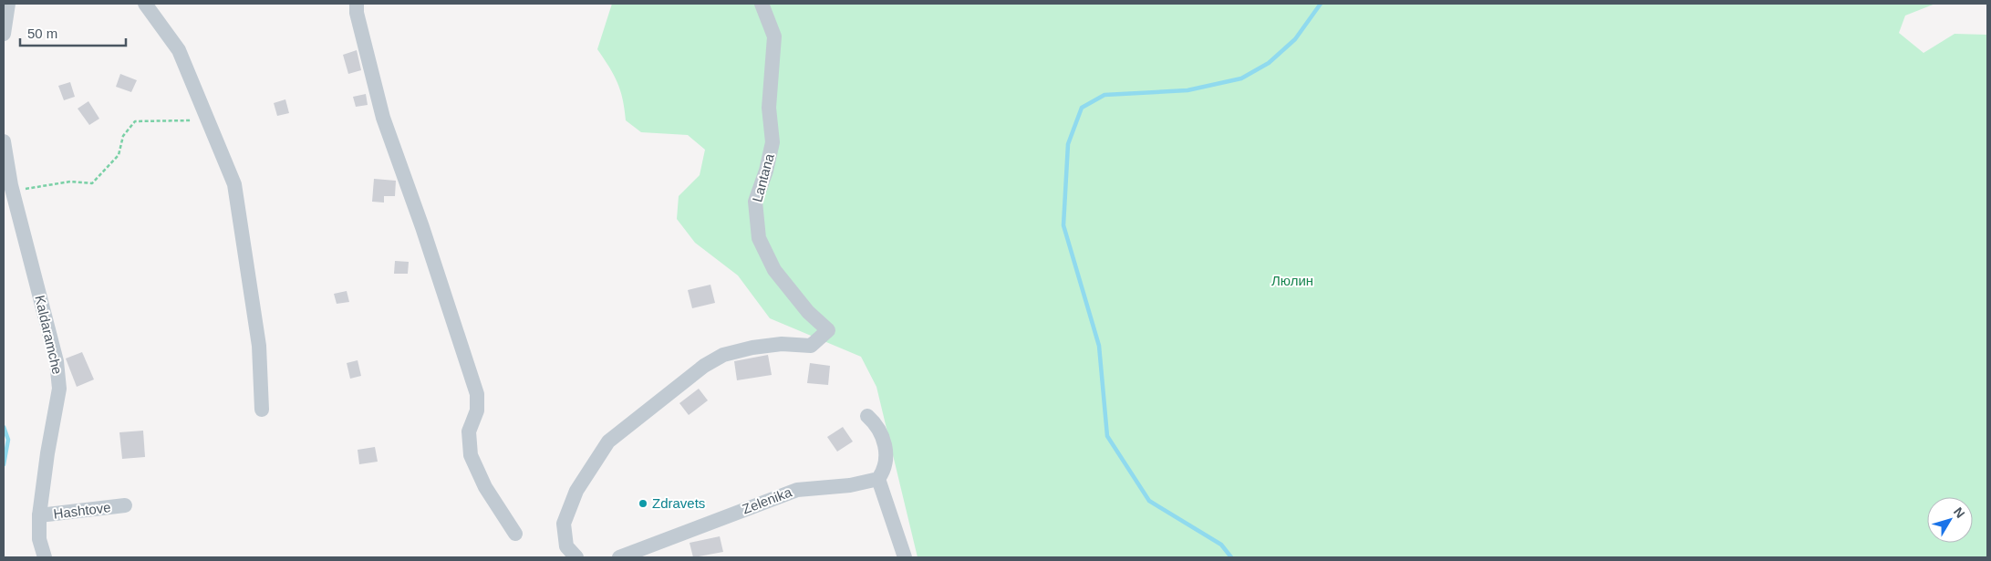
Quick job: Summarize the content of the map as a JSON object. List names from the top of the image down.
{
  "streets": {
    "street": [
      "Lantana",
      "Kaldaramche",
      "Zelenika",
      "Hashtove"
    ]
  },
  "crossings": [
    ["Kaldaramche", "Hashtove"]
  ],
  "parks": ["Люлин"],
  "places": ["Zdravets"],
  "scale_bar": "50 m",
  "north": "top right"
}
